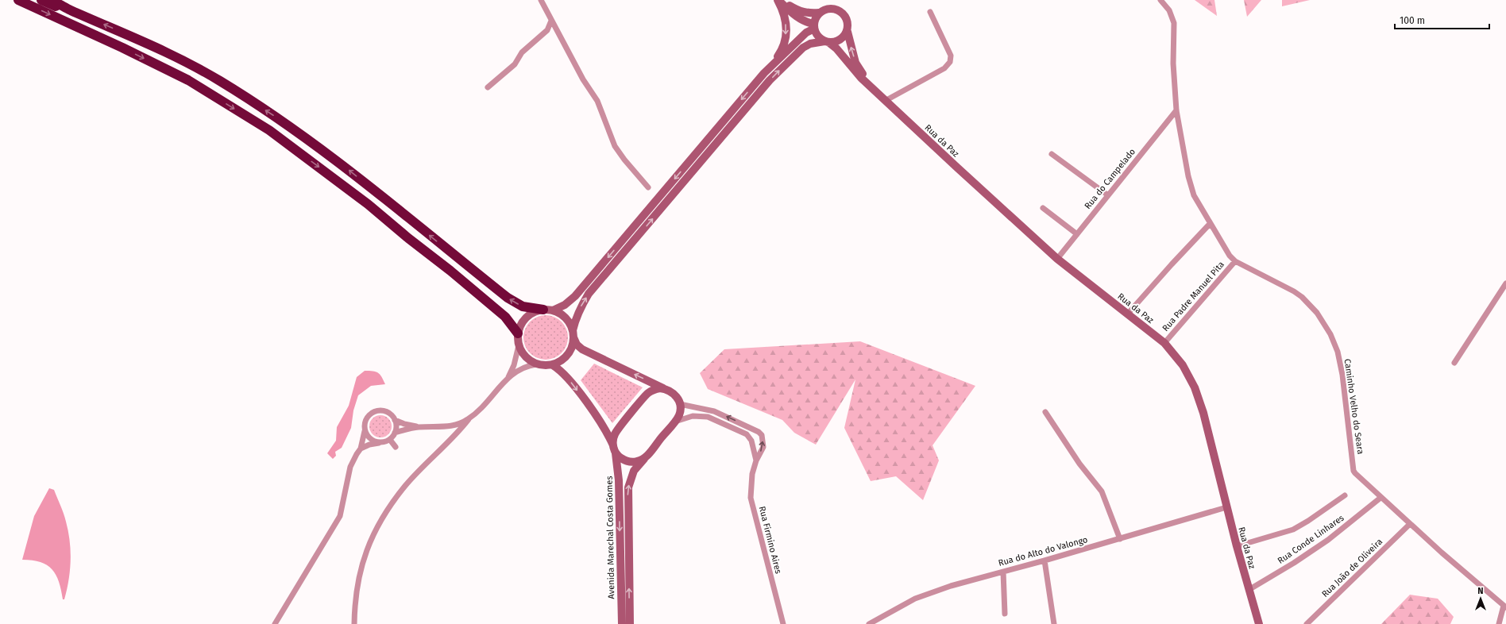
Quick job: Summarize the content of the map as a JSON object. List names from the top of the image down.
{
  "streets": {
    "main road": ["Rua da Paz", "Avenida Marechal Costa Gomes"],
    "street": [
      "Rua do Campelado",
      "Rua Padre Manuel Pita",
      "Caminho Velho do Seara",
      "Rua Conde Linhares",
      "Rua Firmino Aires",
      "Rua do Alto do Valongo",
      "Rua João de Oliveira"
    ]
  },
  "crossings": [
    ["Rua da Paz", "Rua do Campelado"],
    ["Rua da Paz", "Rua Padre Manuel Pita"],
    ["Rua da Paz", "Rua Conde Linhares"],
    ["Rua da Paz", "Rua do Alto do Valongo"],
    ["Rua do Campelado", "Caminho Velho do Seara"],
    ["Rua Padre Manuel Pita", "Caminho Velho do Seara"],
    ["Caminho Velho do Seara", "Rua Conde Linhares"],
    ["Caminho Velho do Seara", "Rua João de Oliveira"]
  ],
  "scale_bar": "100 m",
  "north": "top"
}
